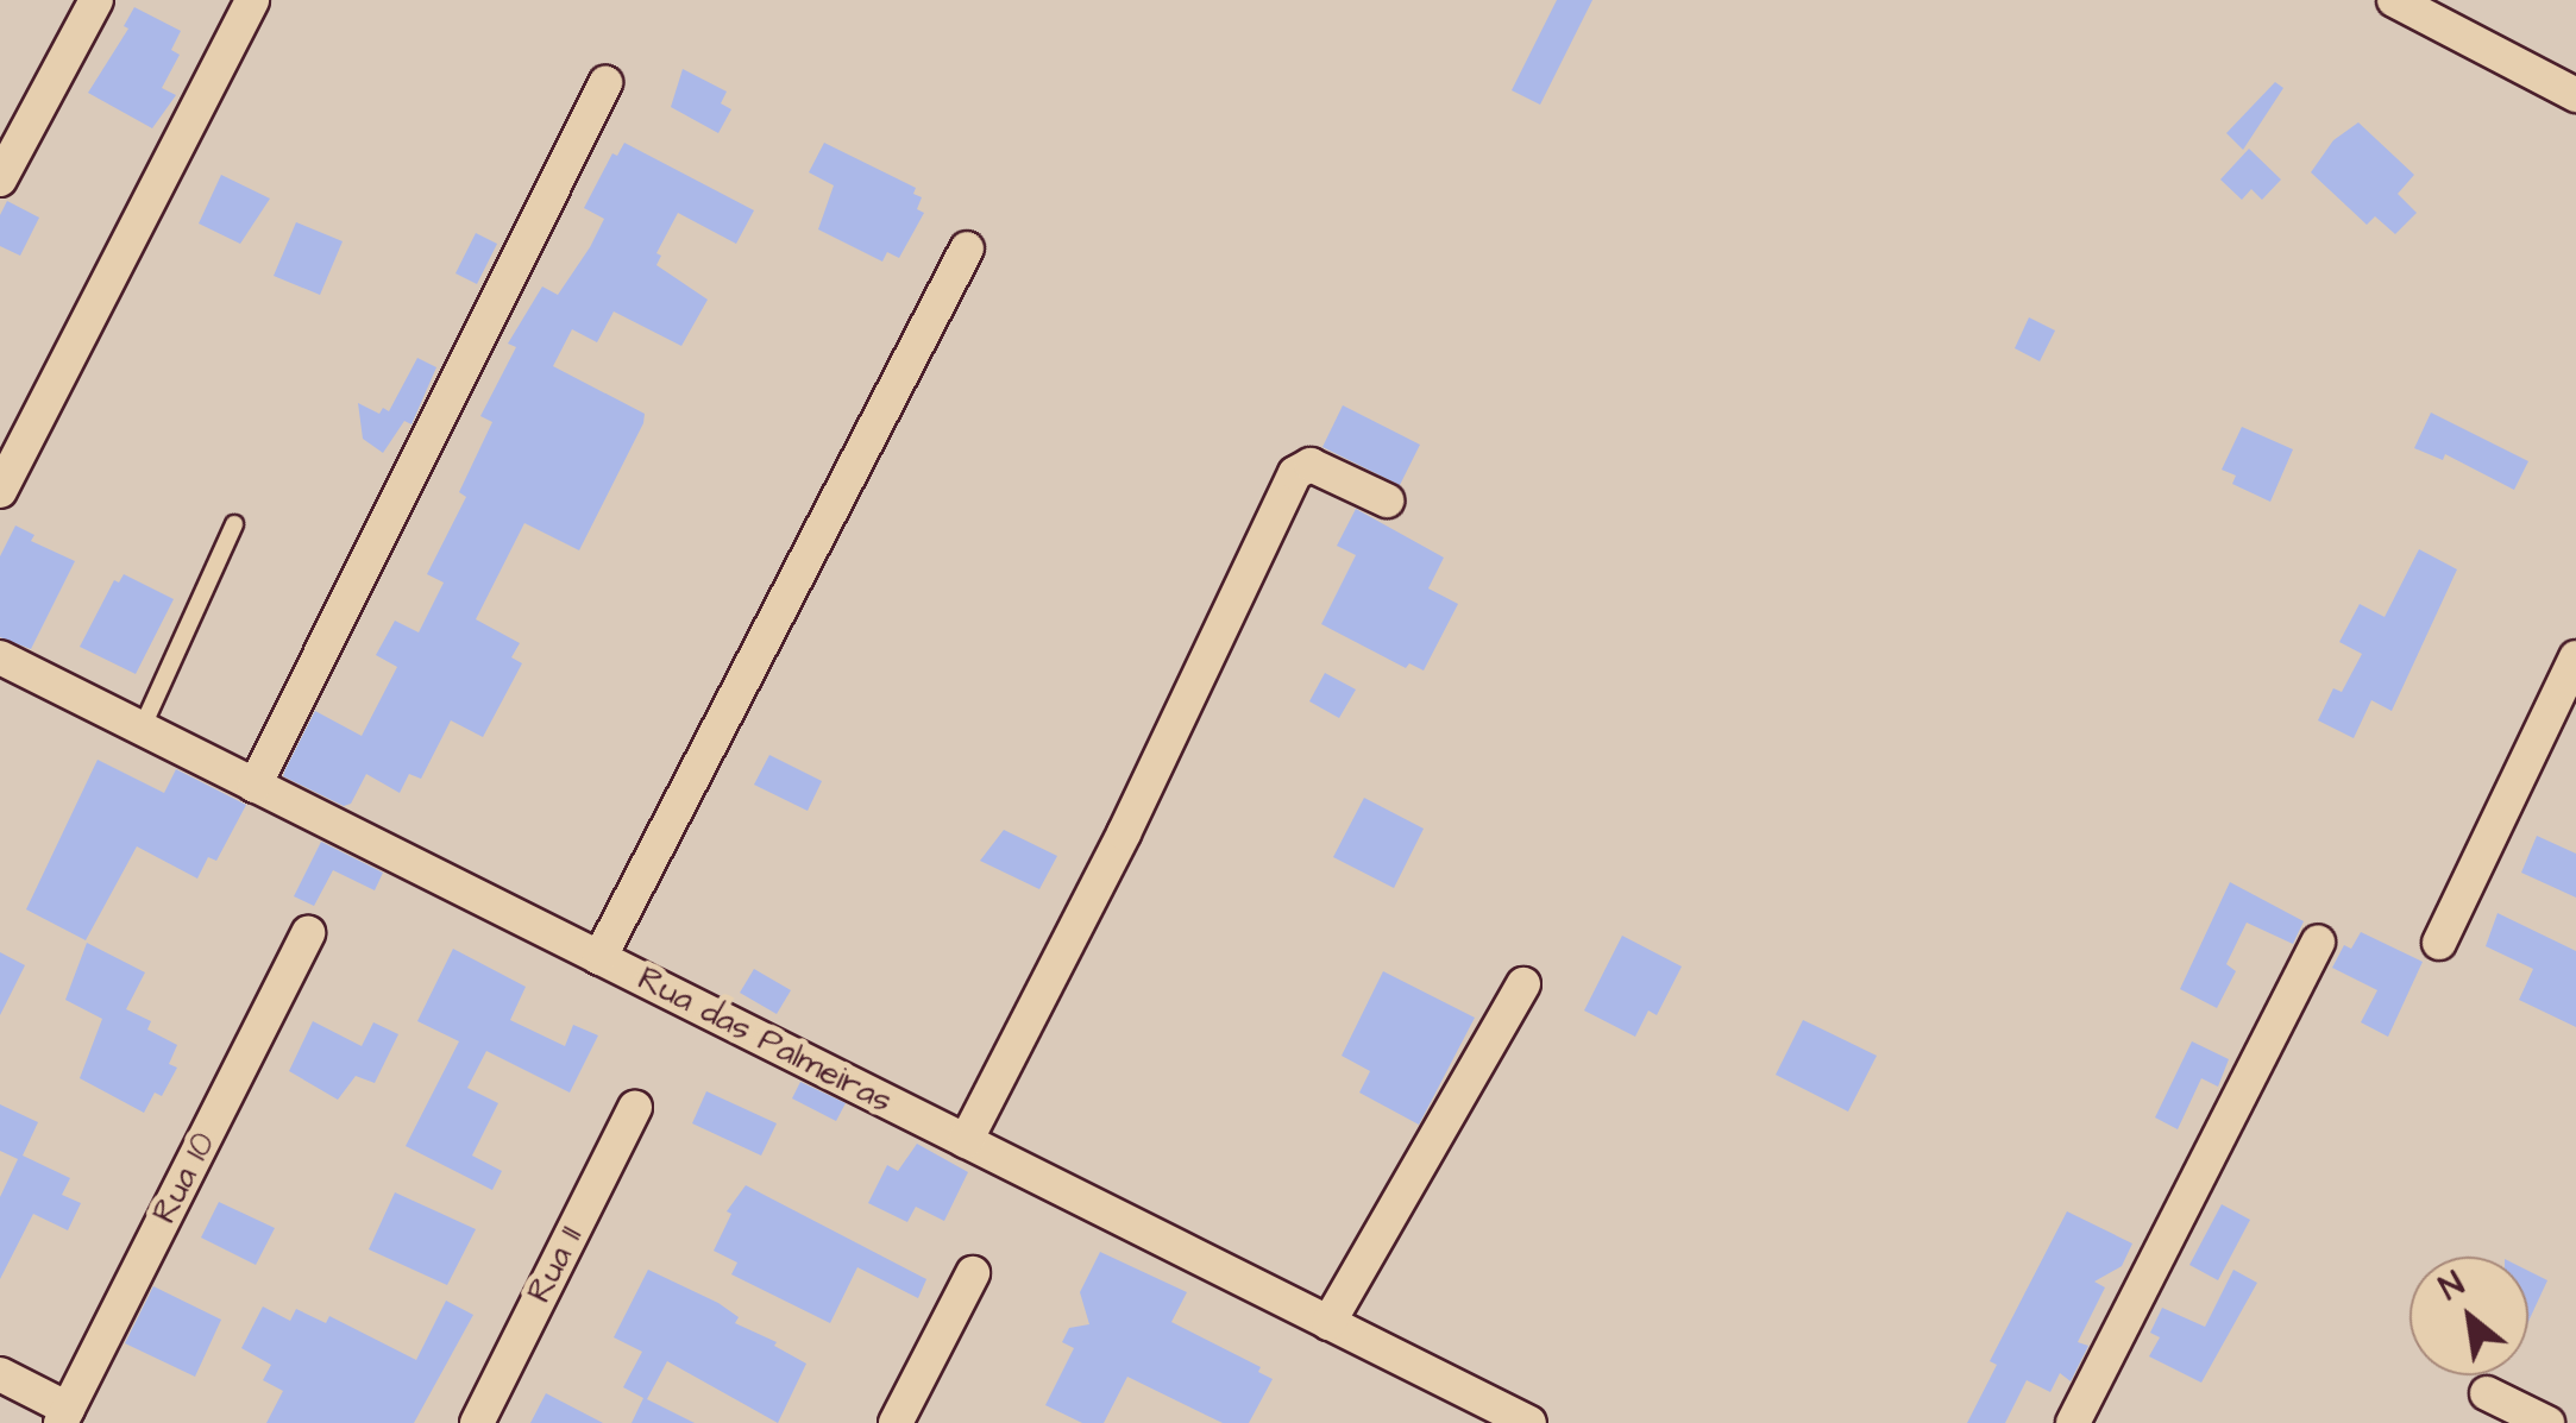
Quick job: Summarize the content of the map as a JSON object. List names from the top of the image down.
{
  "streets": {
    "street": ["Rua das Palmeiras", "Rua 10", "Rua 11"]
  },
  "north": "top left"
}
